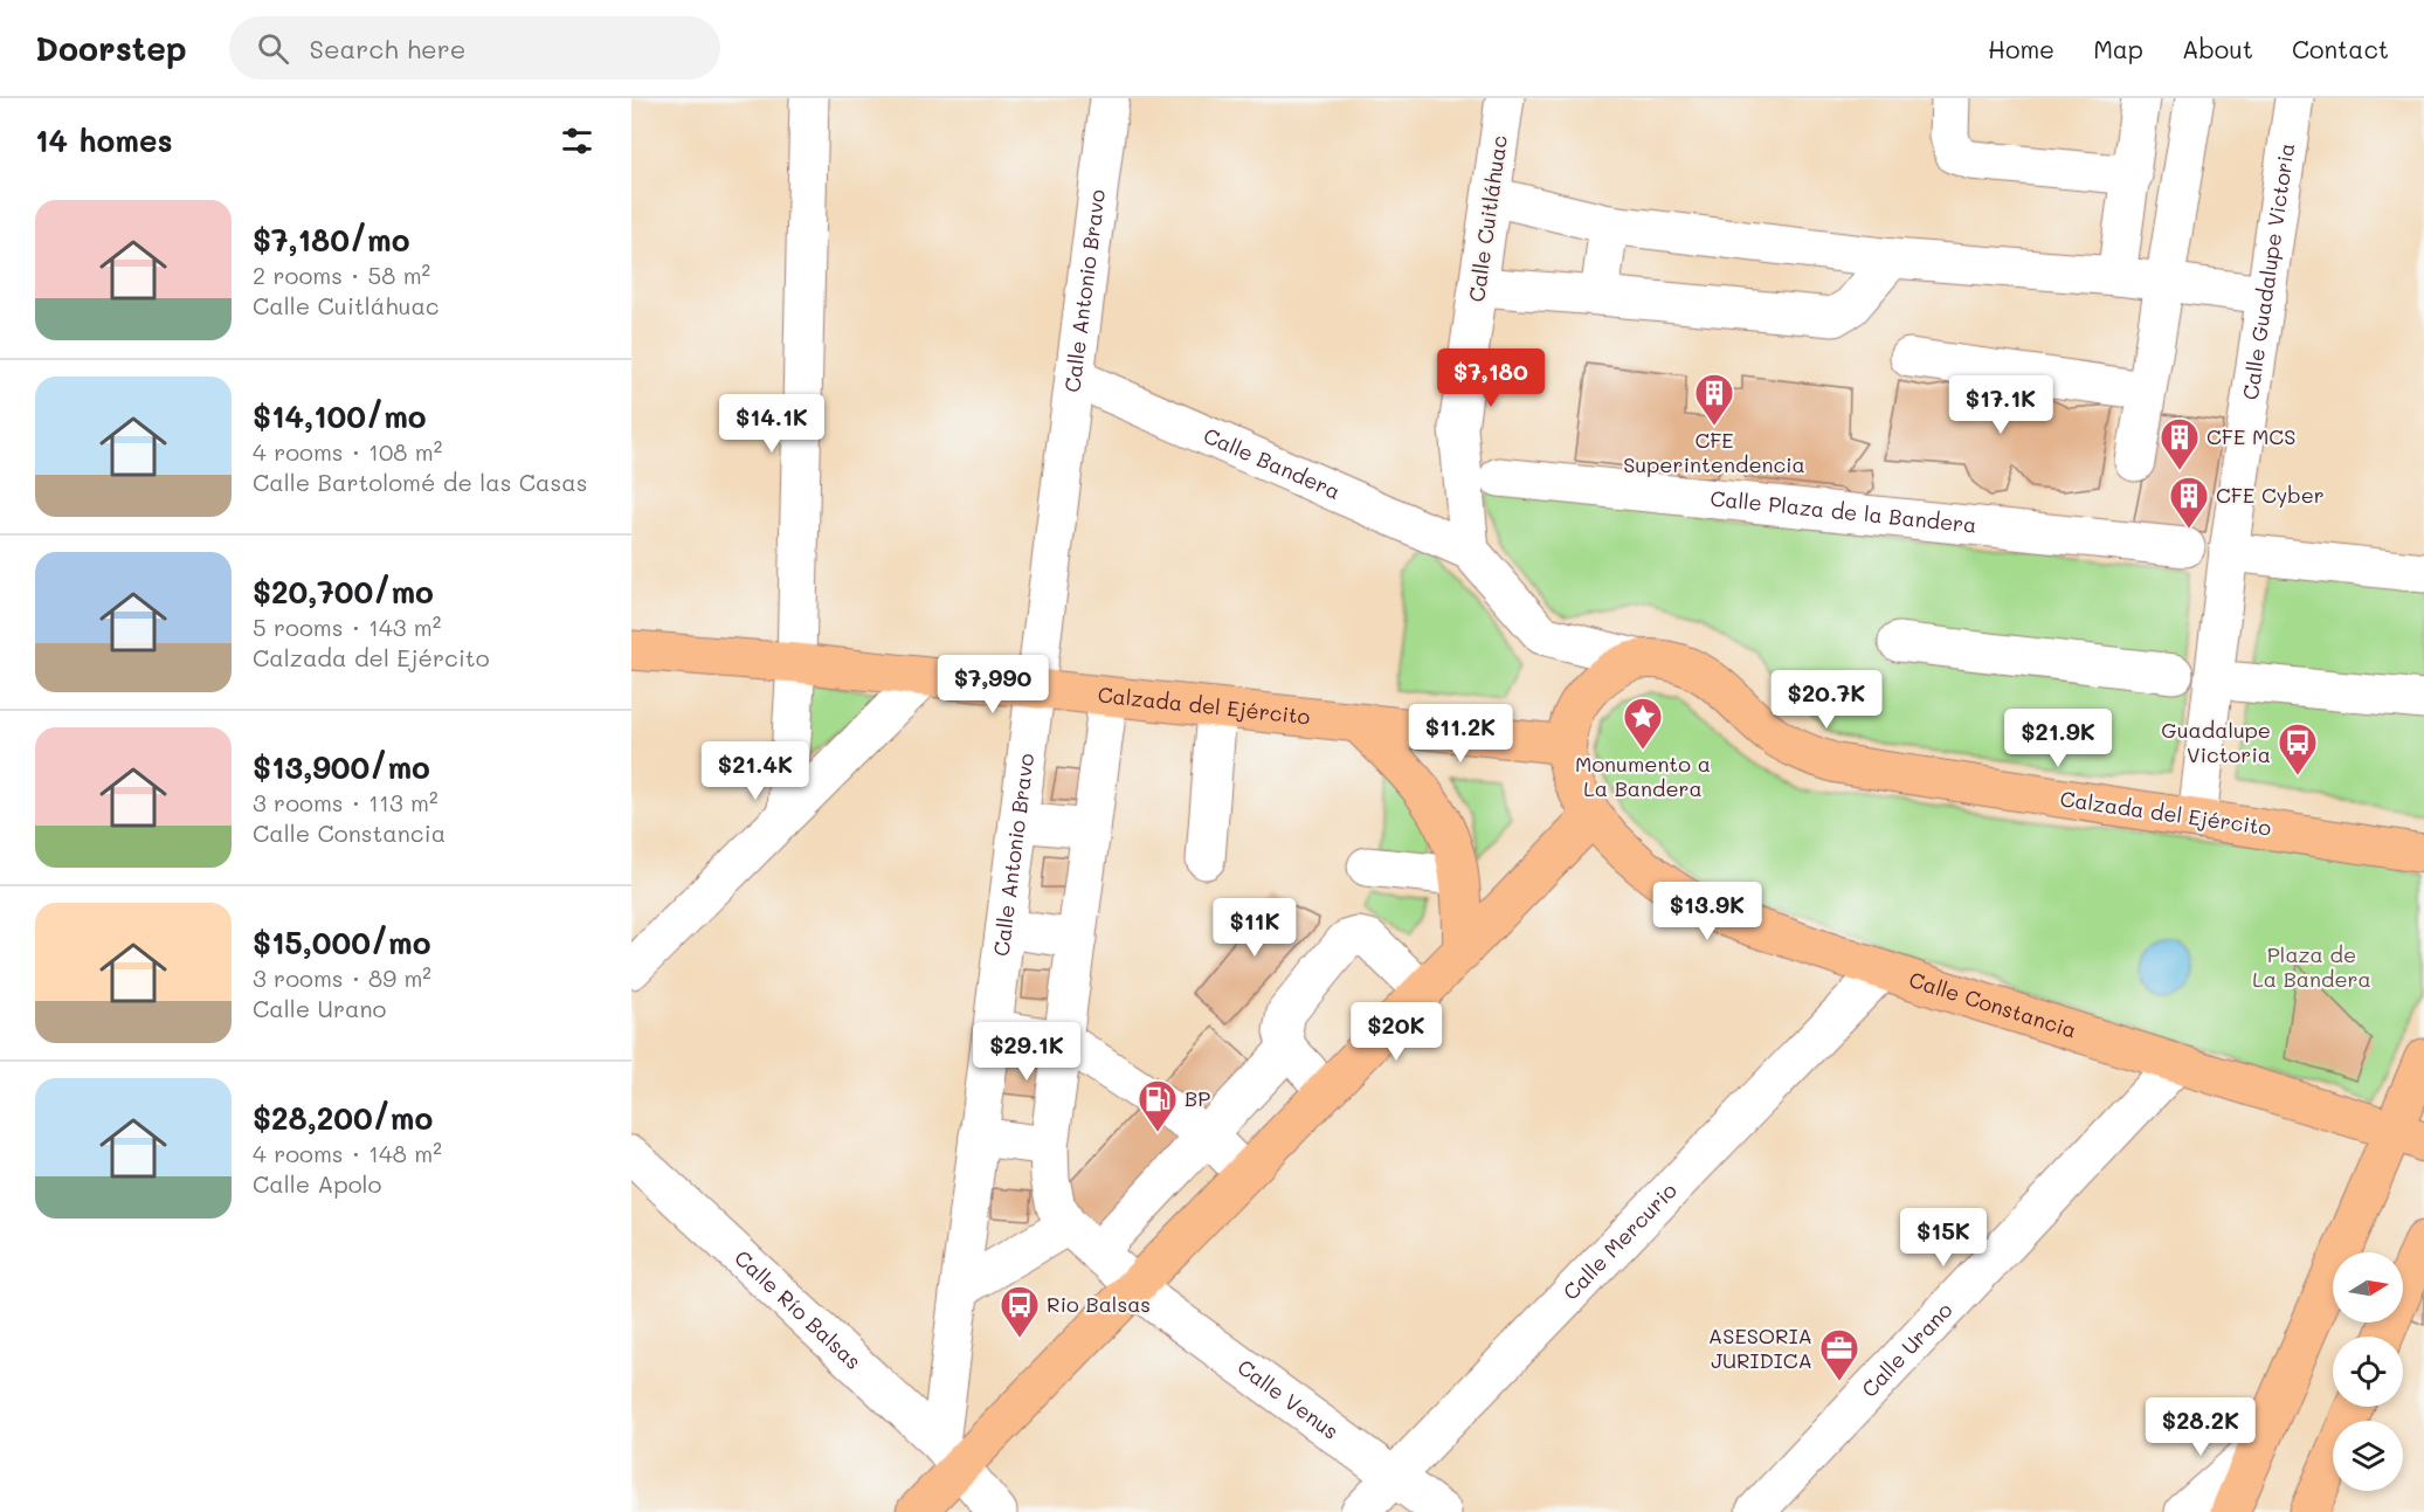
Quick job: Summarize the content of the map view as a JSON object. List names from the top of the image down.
{
  "streets": {
    "main road": ["Calzada del Ejército", "Calle Constancia"],
    "street": [
      "Calle Cuitláhuac",
      "Calle Guadalupe Victoria",
      "Calle Antonio Bravo",
      "Calle Bandera",
      "Calle Plaza de la Bandera",
      "Calle Mercurio",
      "Calle Río Balsas",
      "Calle Urano",
      "Calle Venus"
    ]
  },
  "crossings": [
    ["Calle Cuitláhuac", "Calle Bandera"],
    ["Calle Guadalupe Victoria", "Calzada del Ejército"],
    ["Calle Antonio Bravo", "Calle Bandera"],
    ["Calle Antonio Bravo", "Calzada del Ejército"],
    ["Calle Antonio Bravo", "Calle Río Balsas"],
    ["Calle Constancia", "Calle Mercurio"],
    ["Calle Constancia", "Calle Urano"],
    ["Calle Mercurio", "Calle Venus"]
  ],
  "parks": ["Plaza de La Bandera"],
  "places": {
    "building": ["CFE Superintendencia", "CFE MCS", "CFE Cyber"],
    "place": ["Monumento a La Bandera"],
    "bus stop": ["Guadalupe Victoria", "Rio Balsas"],
    "fuel station": ["BP"],
    "office": ["ASESORIA JURIDICA"]
  },
  "north": "right",
  "page": {
    "header": "Doorstep",
    "search": "Search here",
    "nav": [
      "Home",
      "Map",
      "About",
      "Contact"
    ],
    "heading": "14 homes",
    "list": [
      {
        "name": "$7,180/mo",
        "note": "2 rooms · 58 m² · Calle Cuitláhuac"
      },
      {
        "name": "$14,100/mo",
        "note": "4 rooms · 108 m² · Calle Bartolomé de las Casas"
      },
      {
        "name": "$20,700/mo",
        "note": "5 rooms · 143 m² · Calzada del Ejército"
      },
      {
        "name": "$13,900/mo",
        "note": "3 rooms · 113 m² · Calle Constancia"
      },
      {
        "name": "$15,000/mo",
        "note": "3 rooms · 89 m² · Calle Urano"
      },
      {
        "name": "$28,200/mo",
        "note": "4 rooms · 148 m² · Calle Apolo"
      }
    ],
    "price": [
      "$7,180",
      "$17.1K",
      "$14.1K",
      "$7,990",
      "$20.7K",
      "$11.2K",
      "$21.9K",
      "$21.4K",
      "$13.9K",
      "$11K",
      "$20K",
      "$29.1K",
      "$15K",
      "$28.2K"
    ]
  }
}
